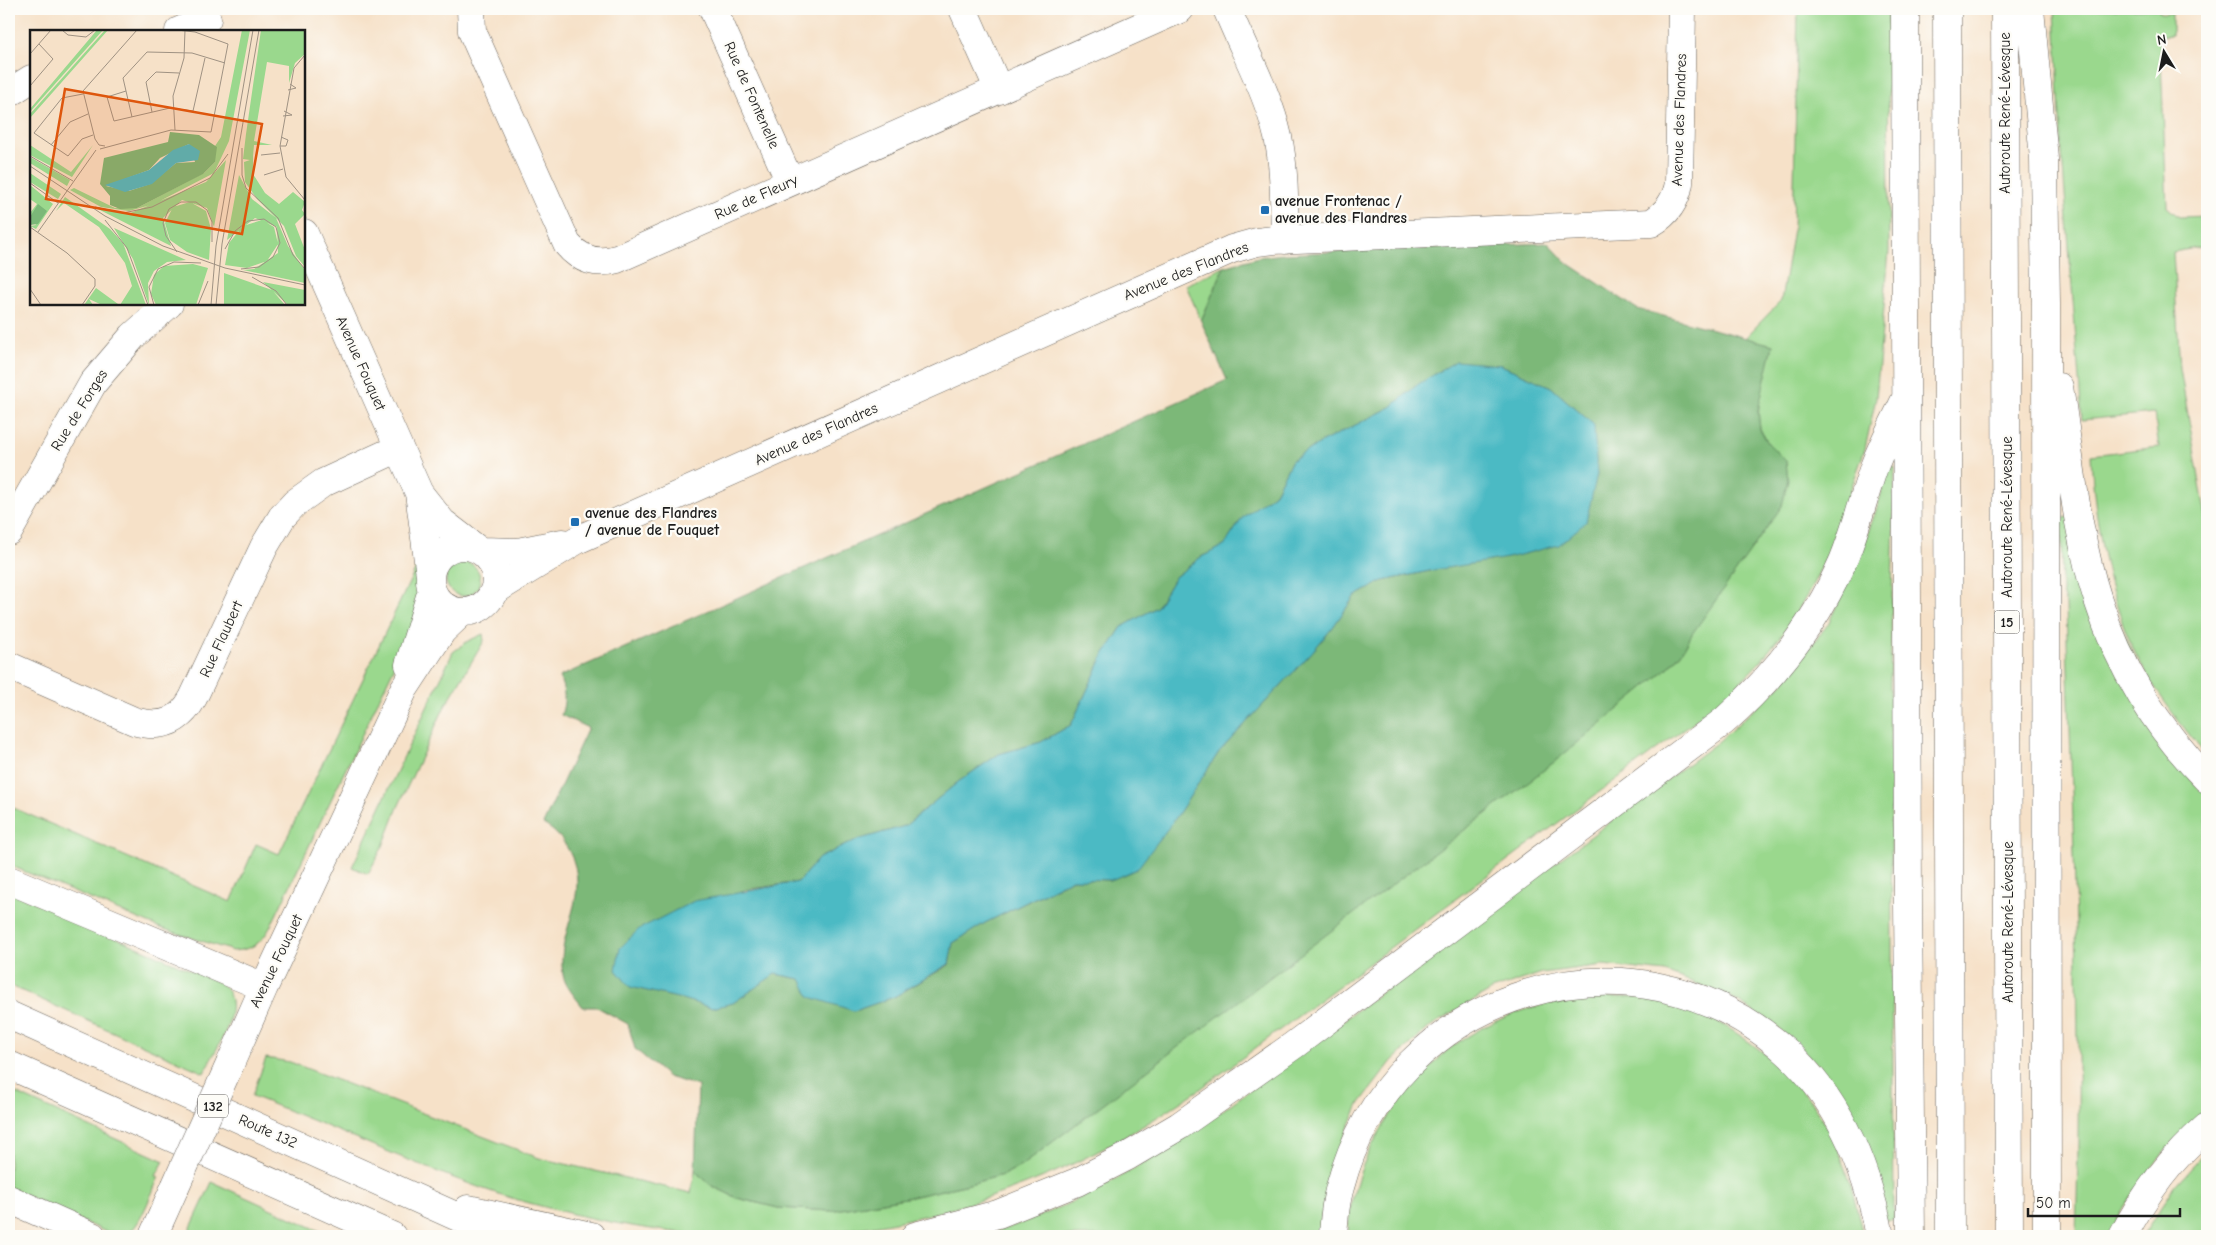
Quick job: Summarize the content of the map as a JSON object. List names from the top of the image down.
{
  "streets": {
    "main road": [
      "Rue de Fontenelle",
      "Autoroute René-Lévesque",
      "Avenue des Flandres",
      "Rue de Fleury",
      "Avenue Fouquet",
      "Rue de Forges",
      "15",
      "Rue Flaubert",
      "132",
      "Route 132"
    ]
  },
  "crossings": [
    ["Rue de Fontenelle", "Rue de Fleury"],
    ["Avenue des Flandres", "Avenue Fouquet"],
    ["Avenue Fouquet", "Rue Flaubert"]
  ],
  "places": {
    "transit": ["avenue Frontenac / avenue des Flandres", "avenue des Flandres / avenue de Fouquet"]
  },
  "scale_bar": "50 m",
  "north": "top"
}
